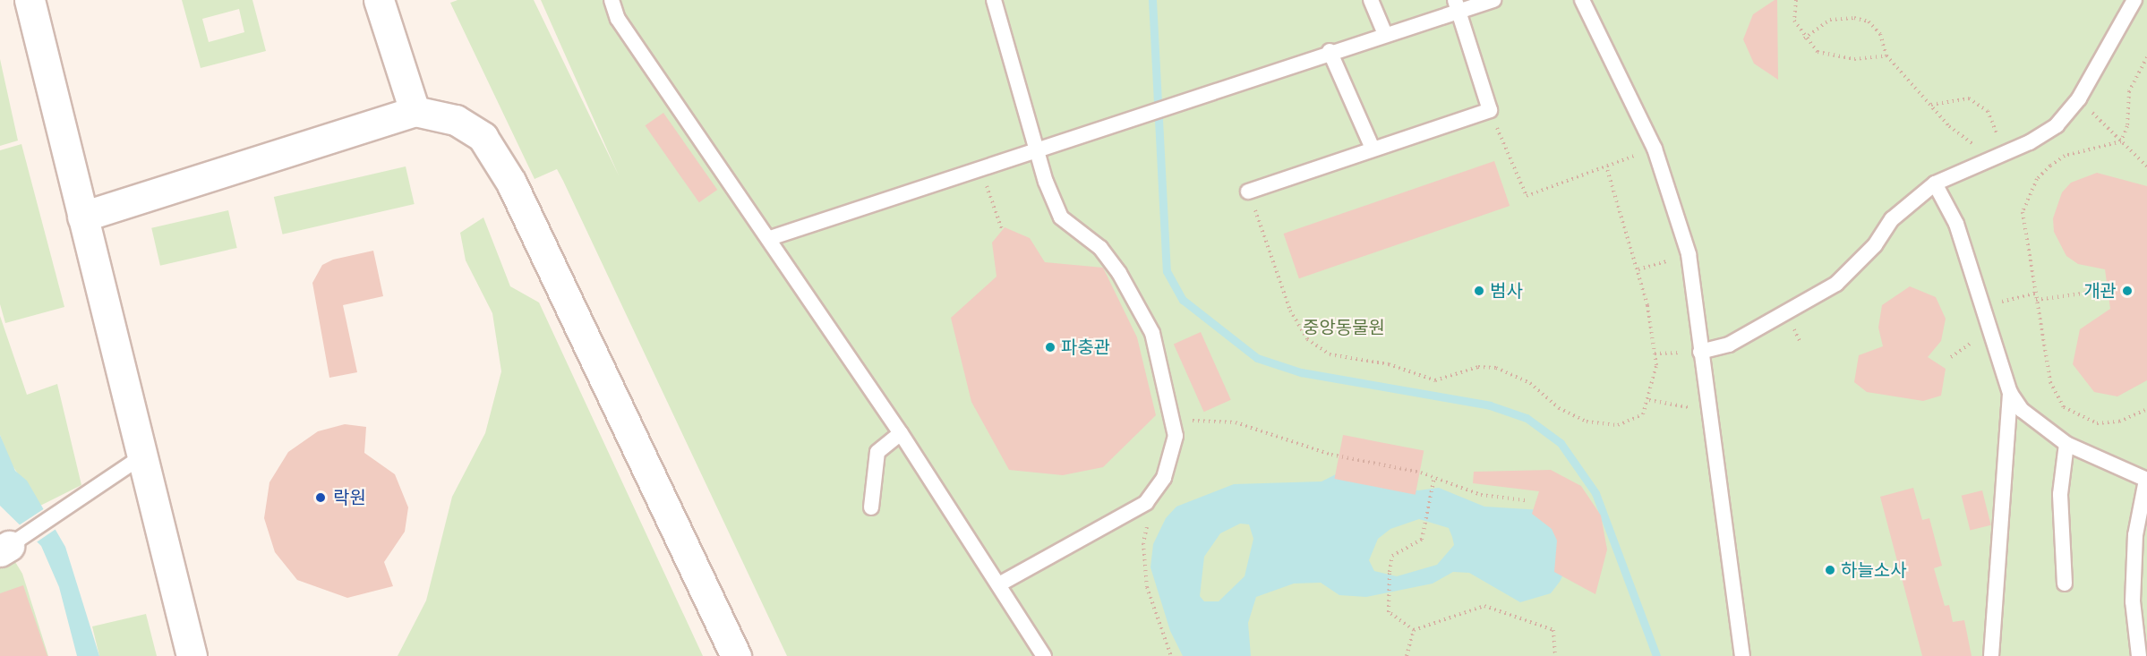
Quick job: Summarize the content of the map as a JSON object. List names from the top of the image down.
{
  "parks": ["중앙동물원"],
  "places": [
    "범사",
    "개관",
    "파충관",
    "락원",
    "하늘소사"
  ]
}
